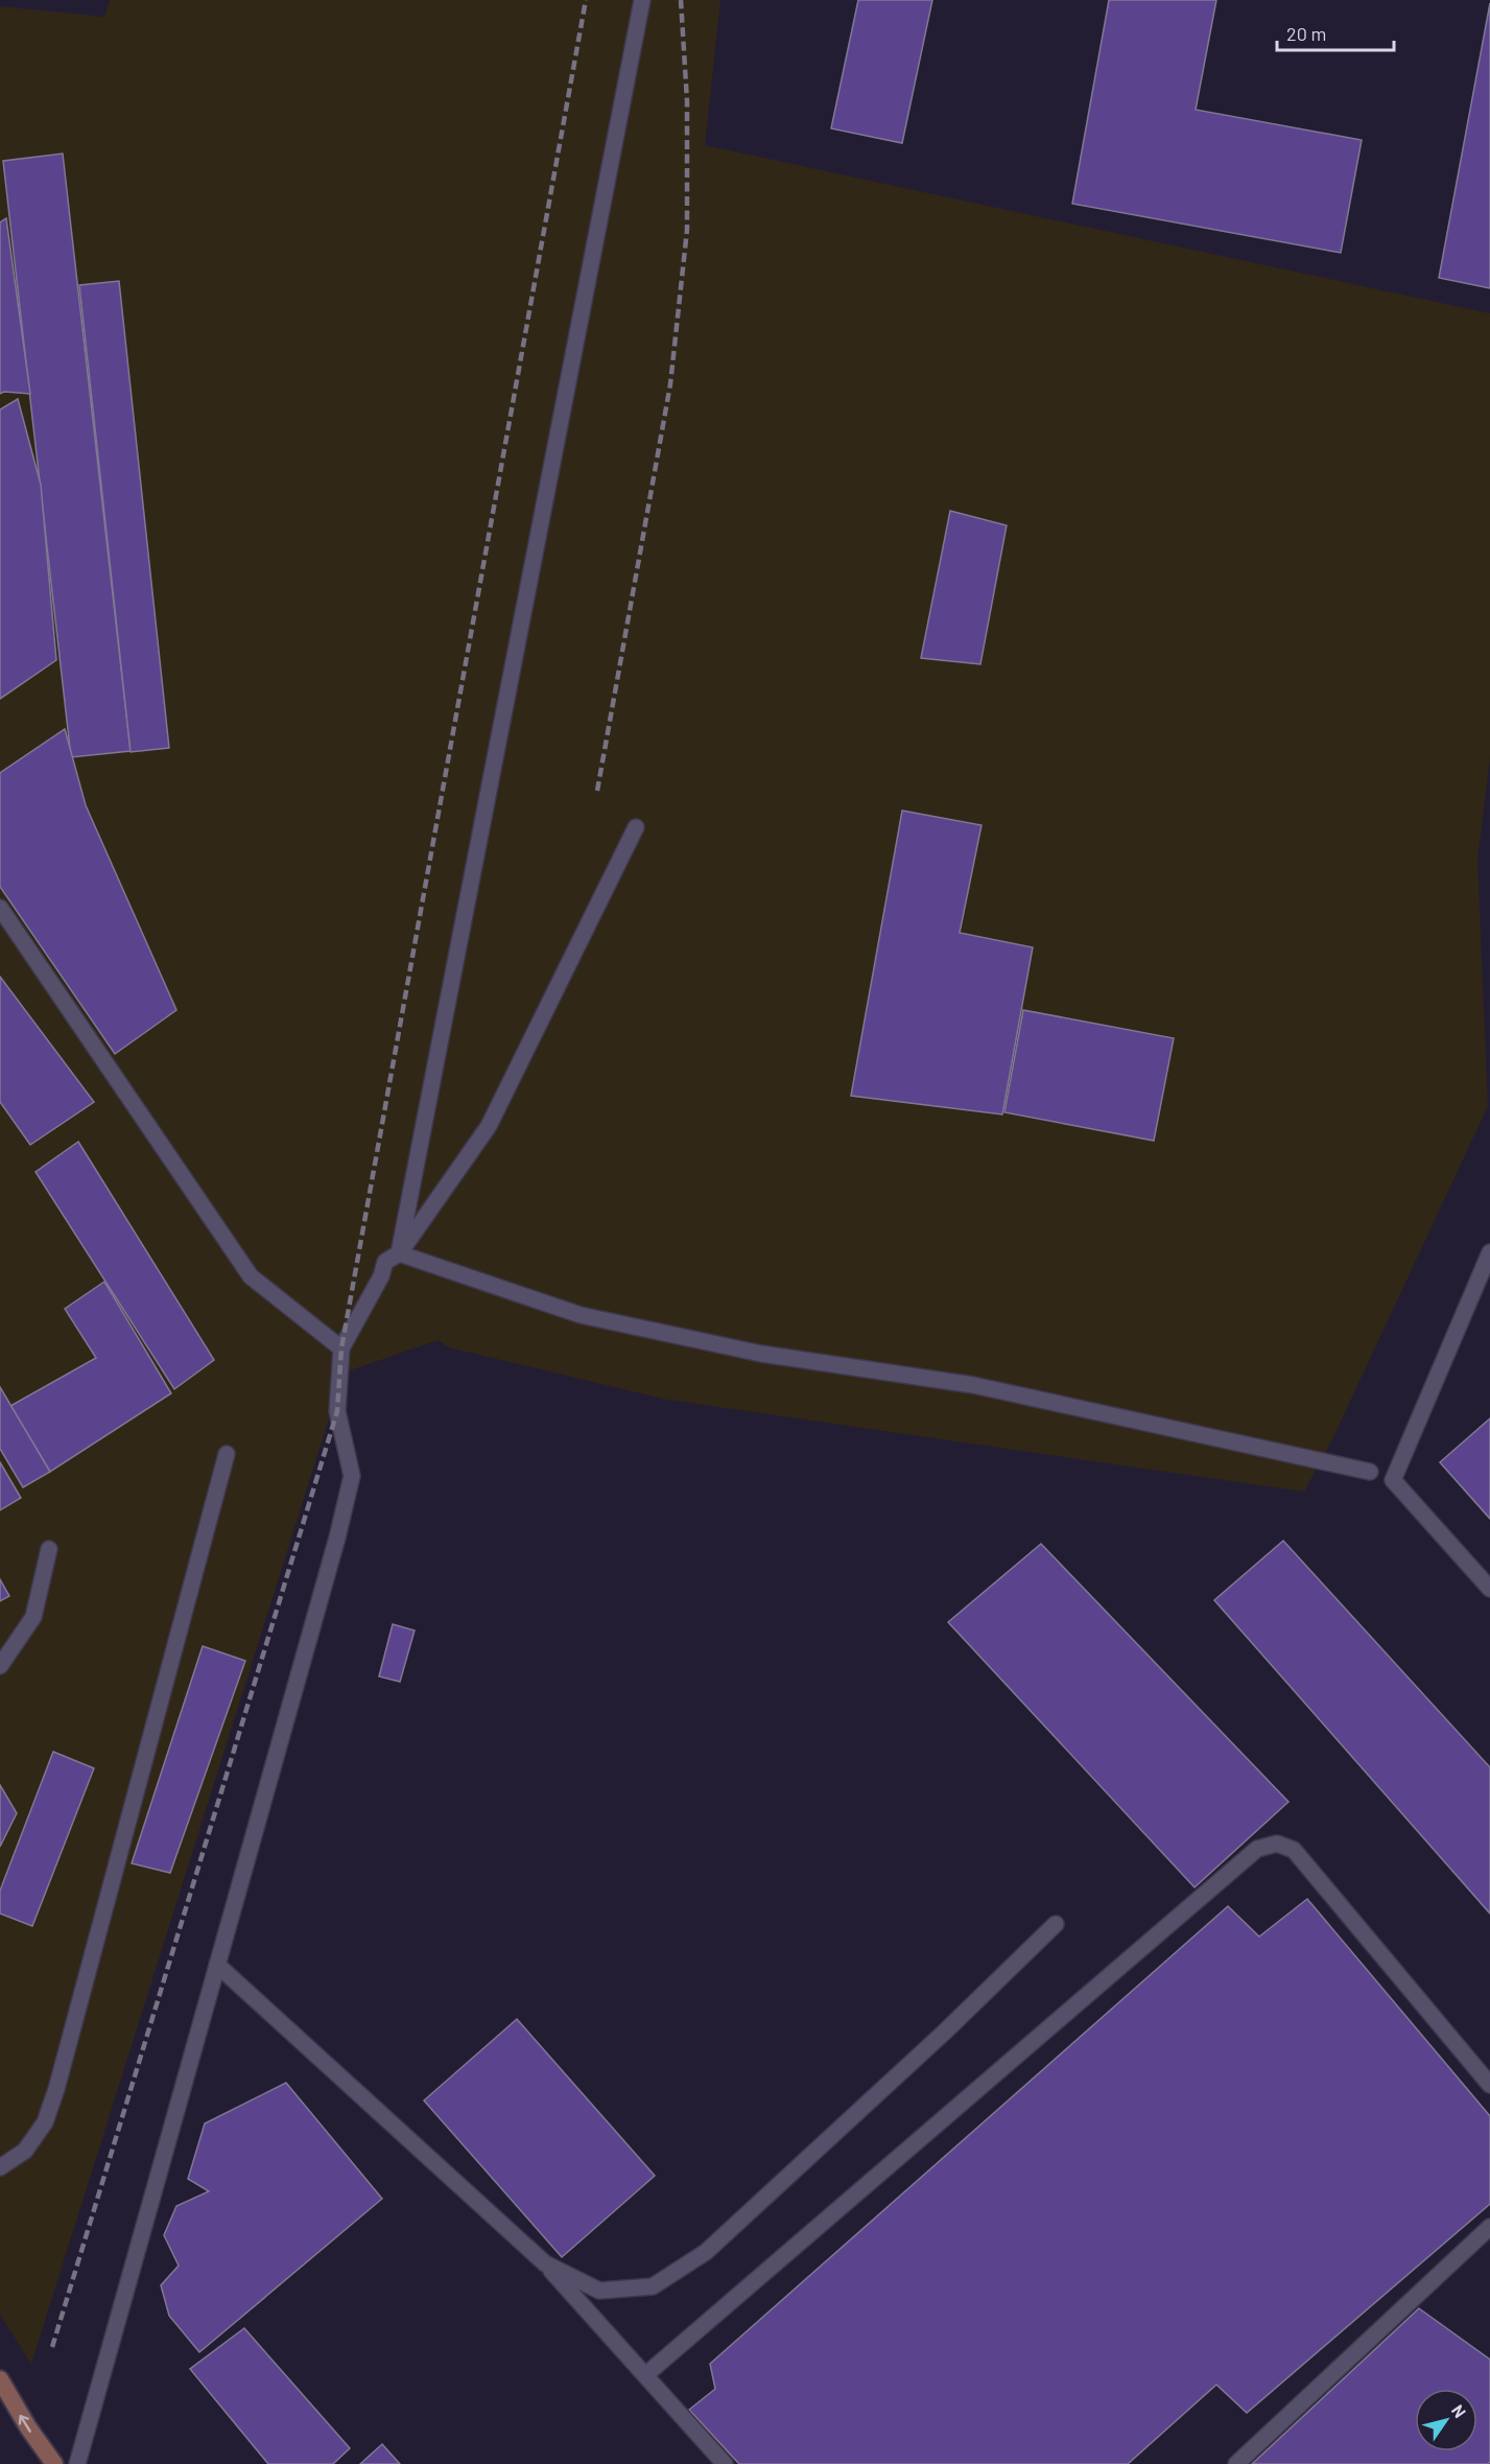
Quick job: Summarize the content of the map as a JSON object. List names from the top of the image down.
{
  "scale_bar": "20 m",
  "north": "top right"
}
